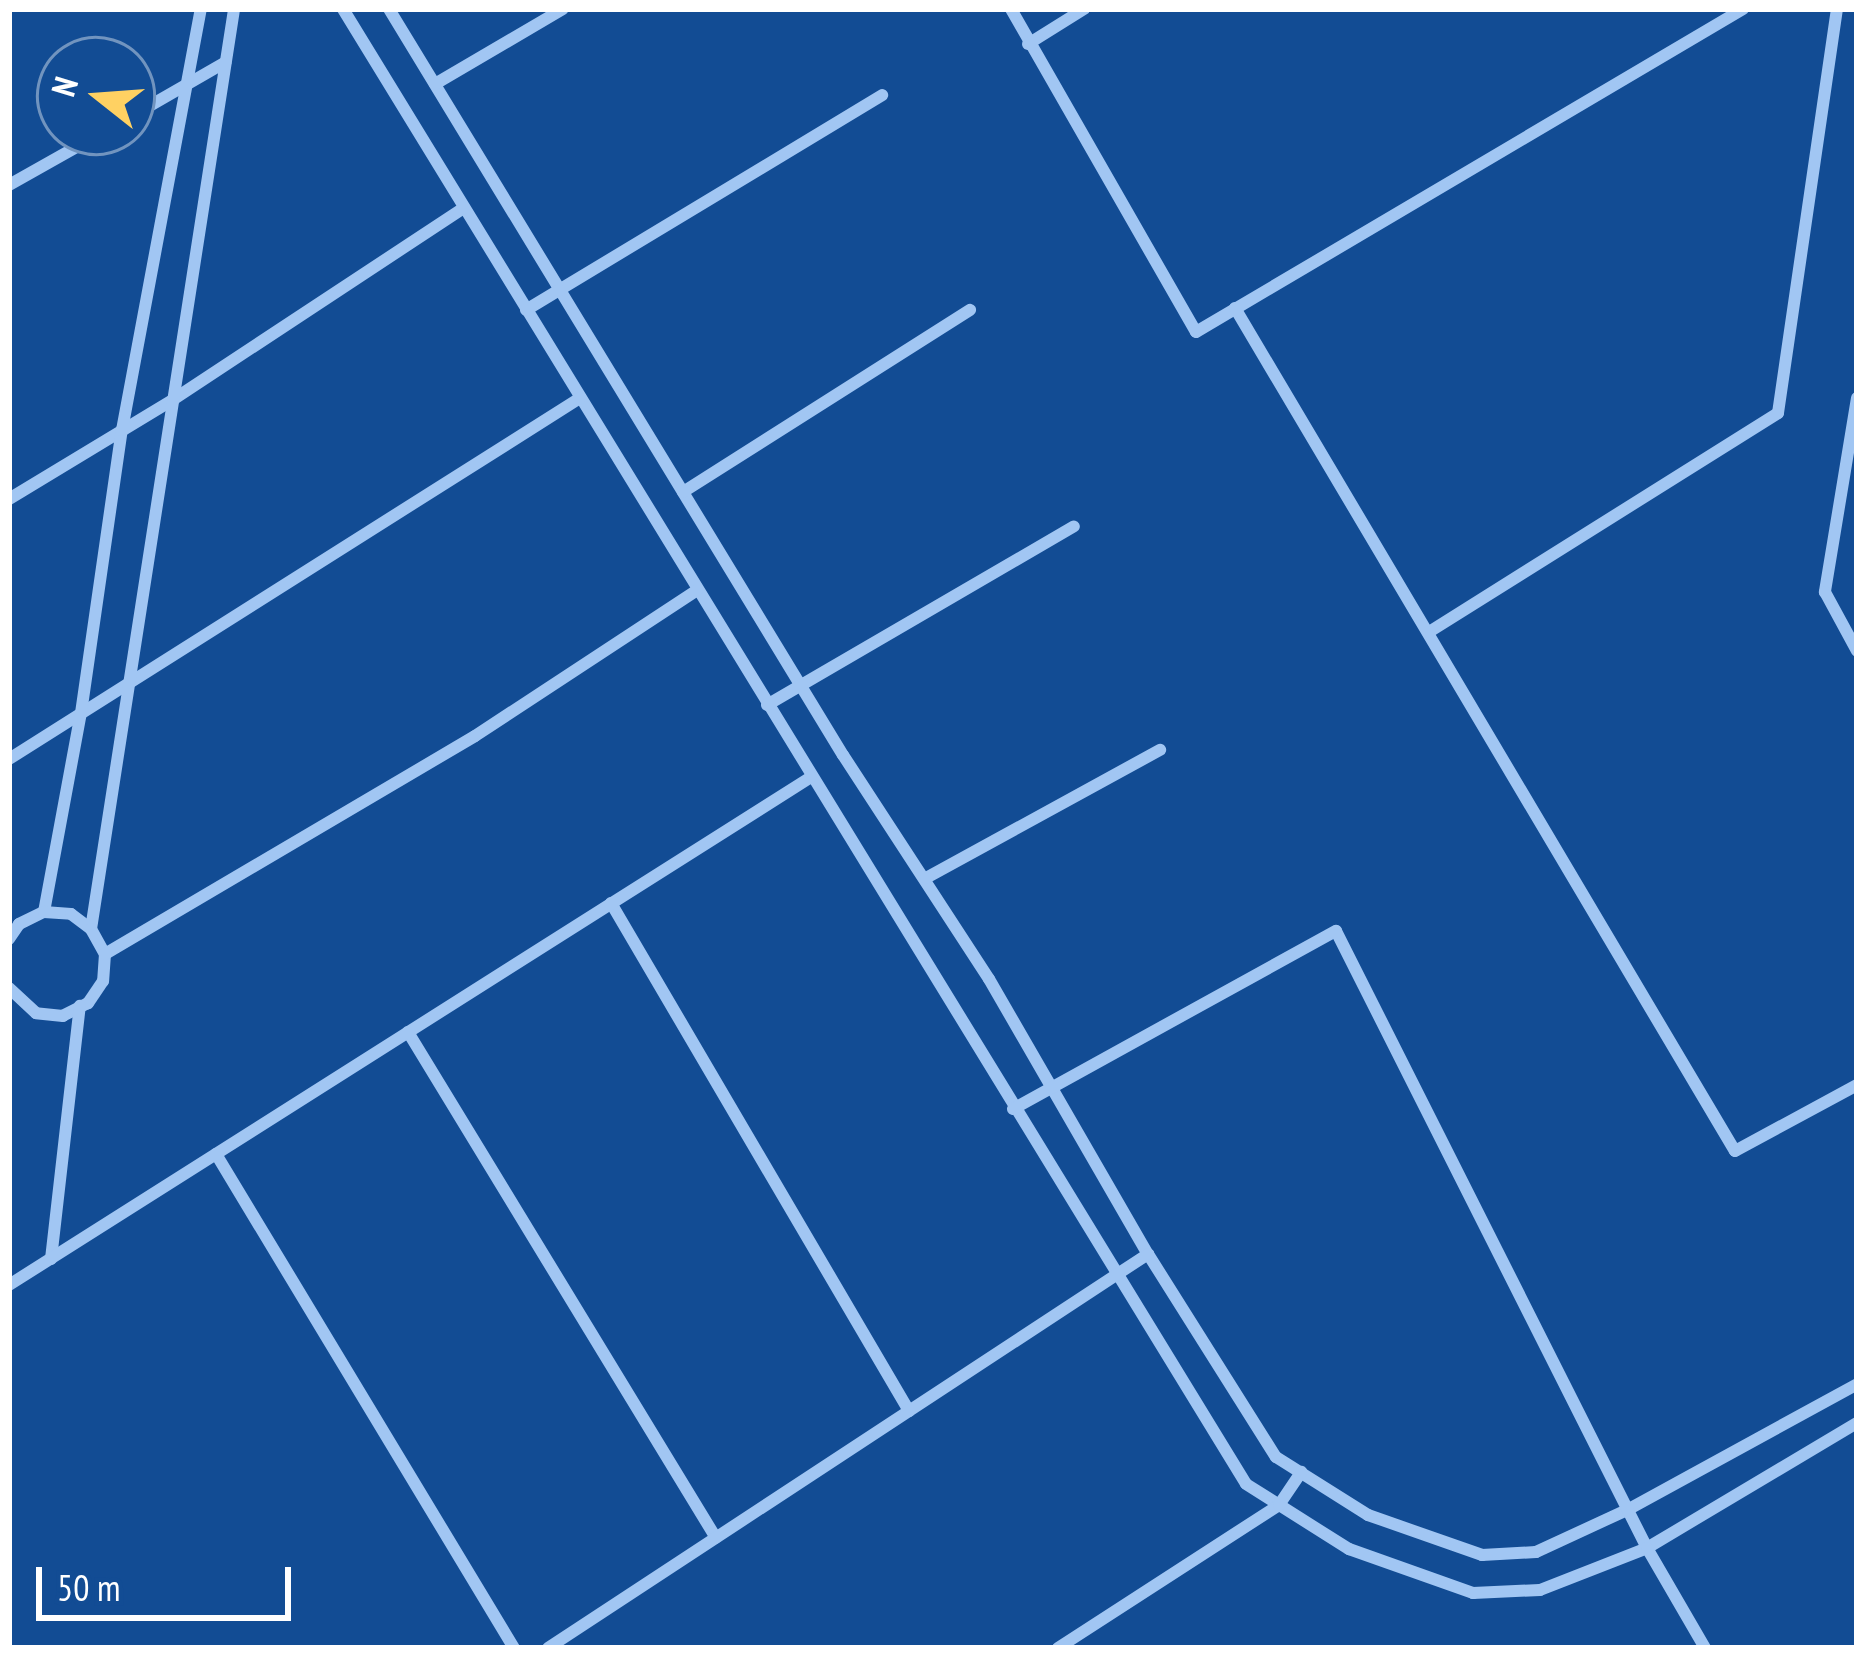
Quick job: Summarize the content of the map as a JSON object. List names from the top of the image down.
{
  "scale_bar": "50 m",
  "north": "left"
}
